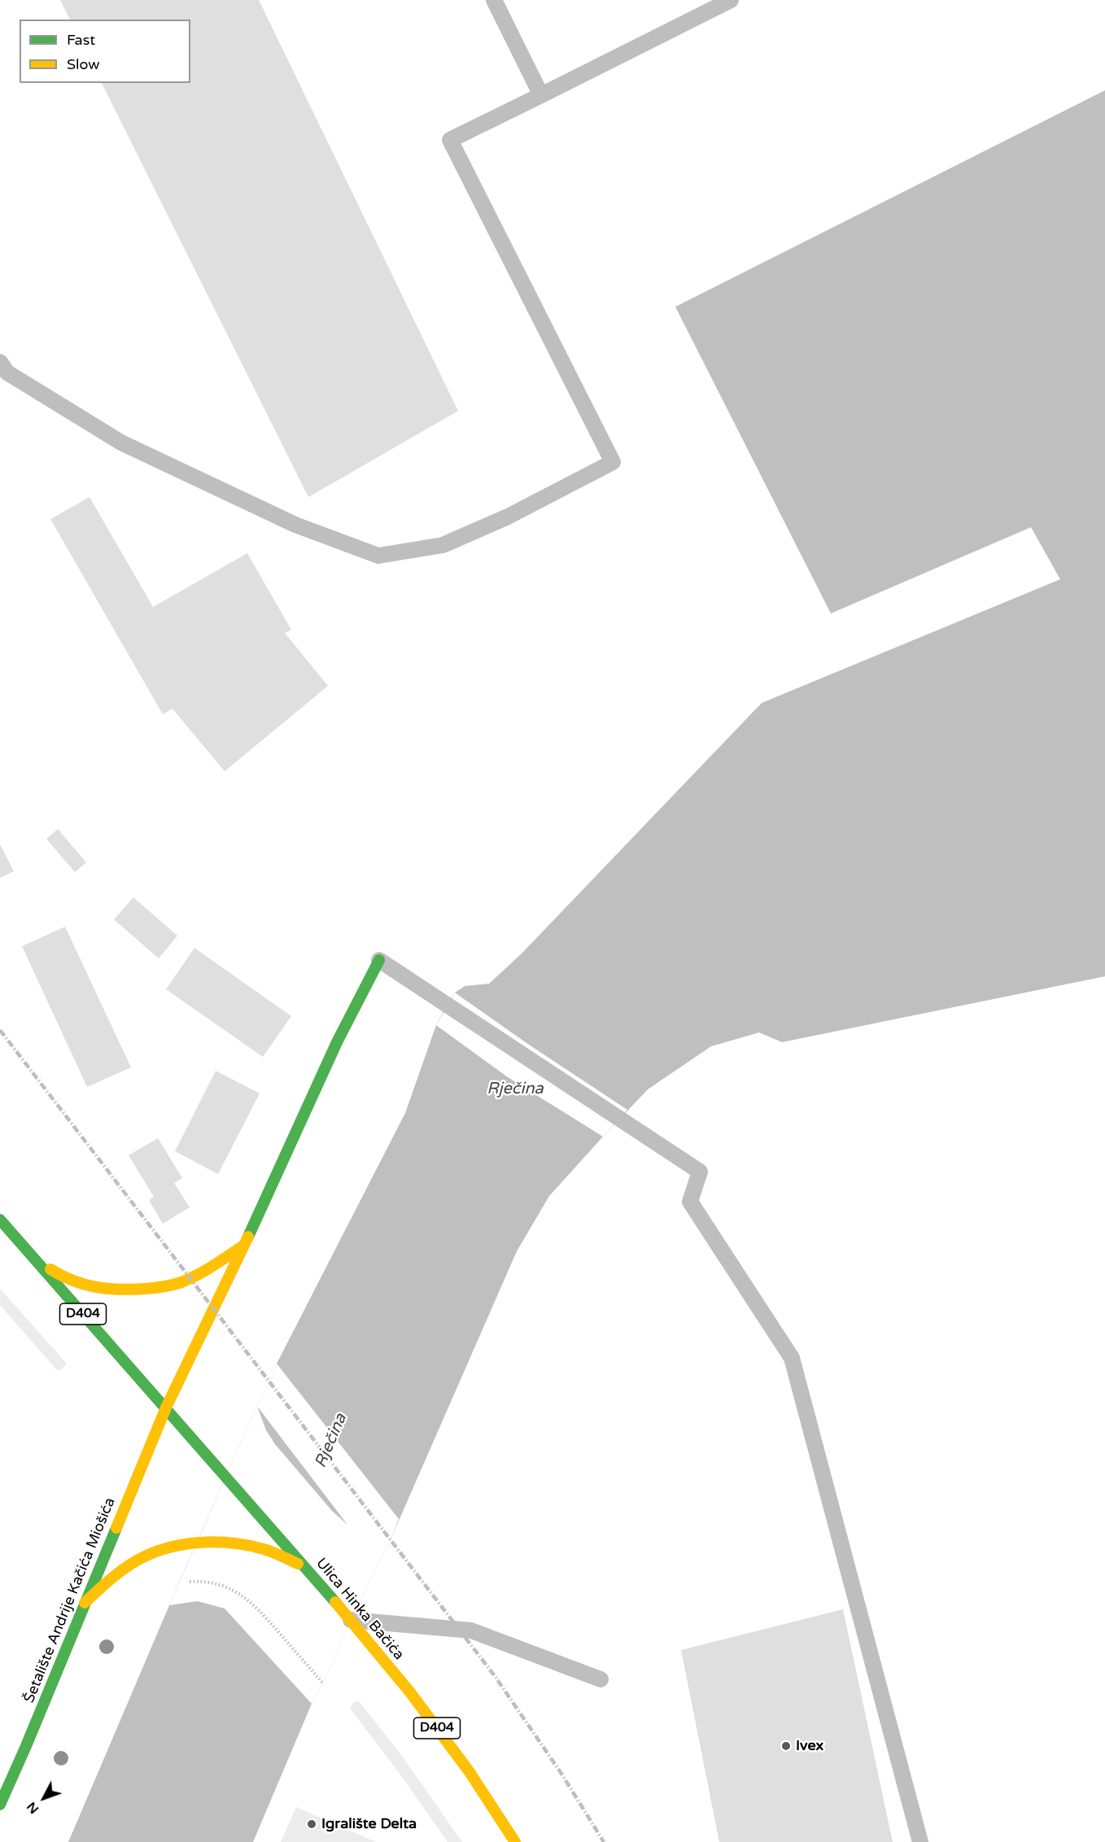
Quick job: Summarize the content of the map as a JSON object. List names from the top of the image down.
{
  "streets": {
    "main road": ["D404", "Šetalište Andrije Kačića Miošića", "Ulica Hinka Bačića"]
  },
  "crossings": [
    ["D404", "Šetalište Andrije Kačića Miošića"],
    ["D404", "Ulica Hinka Bačića"],
    ["Šetalište Andrije Kačića Miošića", "Ulica Hinka Bačića"]
  ],
  "water": ["Rječina"],
  "places": ["Ivex", "Igralište Delta"],
  "legend": ["Fast", "Slow"],
  "north": "bottom left"
}
